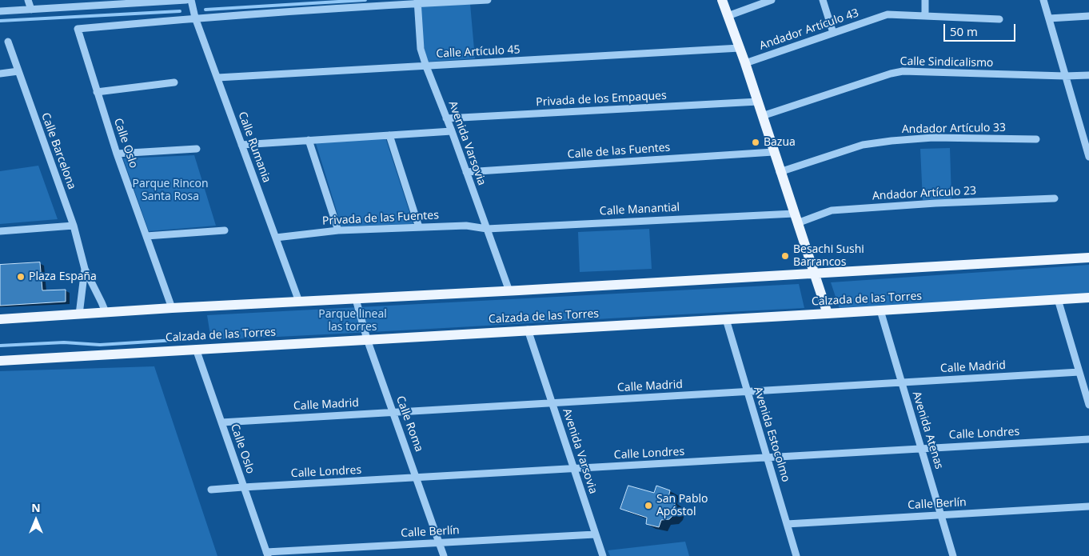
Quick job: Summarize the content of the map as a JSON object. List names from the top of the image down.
{
  "streets": {
    "main road": ["Calzada de las Torres"],
    "street": [
      "Andador Artículo 43",
      "Calle Artículo 45",
      "Calle Sindicalismo",
      "Privada de los Empaques",
      "Andador Artículo 33",
      "Calle Oslo",
      "Avenida Varsovia",
      "Calle Rumania",
      "Calle Barcelona",
      "Calle de las Fuentes",
      "Andador Artículo 23",
      "Calle Manantial",
      "Privada de las Fuentes",
      "Calle Madrid",
      "Calle Roma",
      "Avenida Atenas",
      "Calle Londres",
      "Avenida Estocolmo",
      "Calle Berlín"
    ]
  },
  "crossings": [
    ["Calle Artículo 45", "Avenida Varsovia"],
    ["Calle Artículo 45", "Calle Rumania"],
    ["Privada de los Empaques", "Avenida Varsovia"],
    ["Calle Oslo", "Calle Rumania"],
    ["Calle Oslo", "Calzada de las Torres"],
    ["Calle Oslo", "Calle Madrid"],
    ["Calle Oslo", "Calle Londres"],
    ["Calle Oslo", "Calle Berlín"],
    ["Avenida Varsovia", "Calle de las Fuentes"],
    ["Avenida Varsovia", "Calle Manantial"],
    ["Avenida Varsovia", "Privada de las Fuentes"],
    ["Avenida Varsovia", "Calzada de las Torres"],
    ["Avenida Varsovia", "Calle Madrid"],
    ["Avenida Varsovia", "Calle Londres"],
    ["Avenida Varsovia", "Calle Berlín"],
    ["Calle Rumania", "Privada de las Fuentes"],
    ["Calle Manantial", "Privada de las Fuentes"],
    ["Calzada de las Torres", "Calle Roma"],
    ["Calzada de las Torres", "Avenida Atenas"],
    ["Calzada de las Torres", "Avenida Estocolmo"],
    ["Calle Madrid", "Calle Roma"],
    ["Calle Madrid", "Avenida Atenas"],
    ["Calle Madrid", "Avenida Estocolmo"],
    ["Calle Roma", "Calle Londres"],
    ["Calle Roma", "Calle Berlín"],
    ["Avenida Atenas", "Calle Londres"],
    ["Avenida Atenas", "Calle Berlín"],
    ["Calle Londres", "Avenida Estocolmo"],
    ["Avenida Estocolmo", "Calle Berlín"]
  ],
  "parks": ["Parque Rincon Santa Rosa", "Parque lineal las torres"],
  "places": [
    "Bazua",
    "Besachi Sushi Barrancos",
    "Plaza España",
    "San Pablo Apóstol"
  ],
  "scale_bar": "50 m",
  "north": "top"
}
